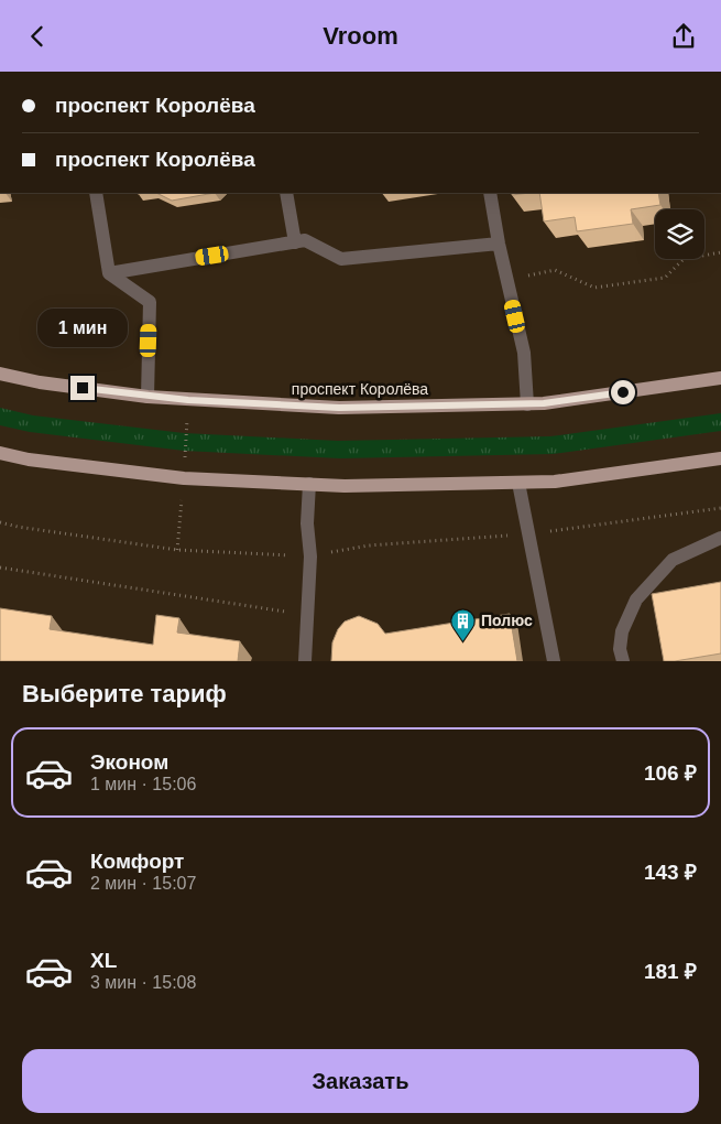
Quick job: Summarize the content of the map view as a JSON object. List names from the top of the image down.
{
  "streets": {
    "main road": ["проспект Королёва"]
  },
  "places": {
    "building": ["Полюс"]
  },
  "page": {
    "header": "Vroom",
    "banner": ["проспект Королёва", "проспект Королёва"],
    "bubble": "1 мин",
    "heading": "Выберите тариф",
    "list": [
      {
        "name": "Эконом",
        "note": "1 мин · 15:06",
        "value": "106 ₽"
      },
      {
        "name": "Комфорт",
        "note": "2 мин · 15:07",
        "value": "143 ₽"
      },
      {
        "name": "XL",
        "note": "3 мин · 15:08",
        "value": "181 ₽"
      }
    ],
    "buttons": "Заказать"
  }
}
